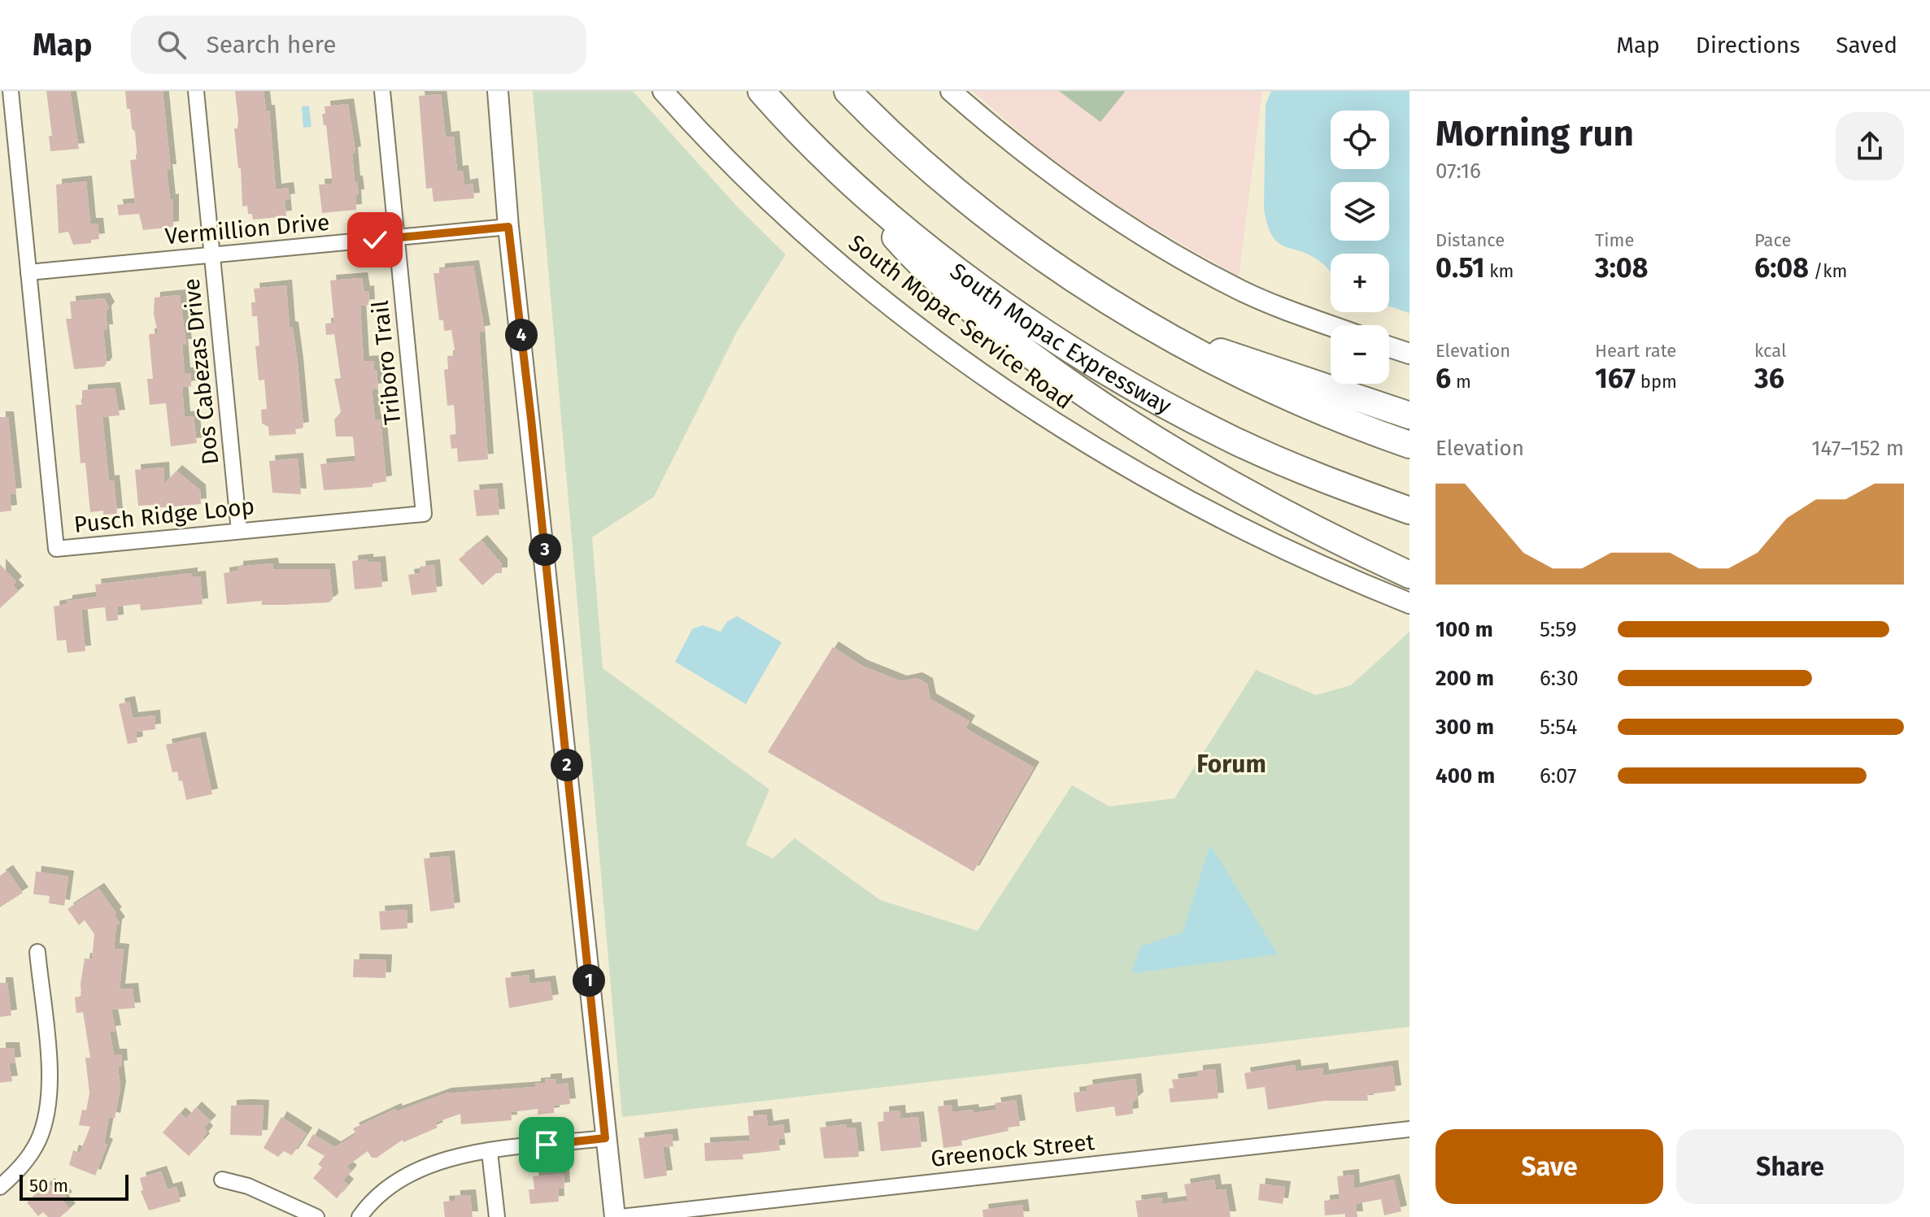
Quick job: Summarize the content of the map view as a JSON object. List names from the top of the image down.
{
  "streets": {
    "highway": ["South Mopac Expressway"],
    "street": [
      "Vermillion Drive",
      "South Mopac Service Road",
      "Triboro Trail",
      "Dos Cabezas Drive",
      "Pusch Ridge Loop",
      "Greenock Street"
    ]
  },
  "crossings": [
    ["Vermillion Drive", "Triboro Trail"],
    ["Vermillion Drive", "Dos Cabezas Drive"],
    ["Vermillion Drive", "Pusch Ridge Loop"],
    ["Triboro Trail", "Pusch Ridge Loop"],
    ["Dos Cabezas Drive", "Pusch Ridge Loop"]
  ],
  "districts": ["Forum"],
  "scale_bar": "50 m",
  "page": {
    "header": "Map",
    "search": "Search here",
    "nav": ["Map", "Directions", "Saved"],
    "heading": ["Morning run", "07:16"],
    "map_buttons": ["+", "−"],
    "stats": [
      ["Distance", "0.51 km"],
      ["Time", "3:08"],
      ["Pace", "6:08 /km"],
      ["Elevation", "6 m"],
      ["Heart rate", "167 bpm"],
      ["kcal", "36"]
    ],
    "pins": [
      "4",
      "3",
      "2",
      "1"
    ],
    "chart": ["Elevation", "147–152 m"],
    "list": [
      {
        "name": "100 m",
        "note": "5:59"
      },
      {
        "name": "200 m",
        "note": "6:30"
      },
      {
        "name": "300 m",
        "note": "5:54"
      },
      {
        "name": "400 m",
        "note": "6:07"
      }
    ],
    "buttons": ["Save", "Share"],
    "scale": "50 m"
  }
}
